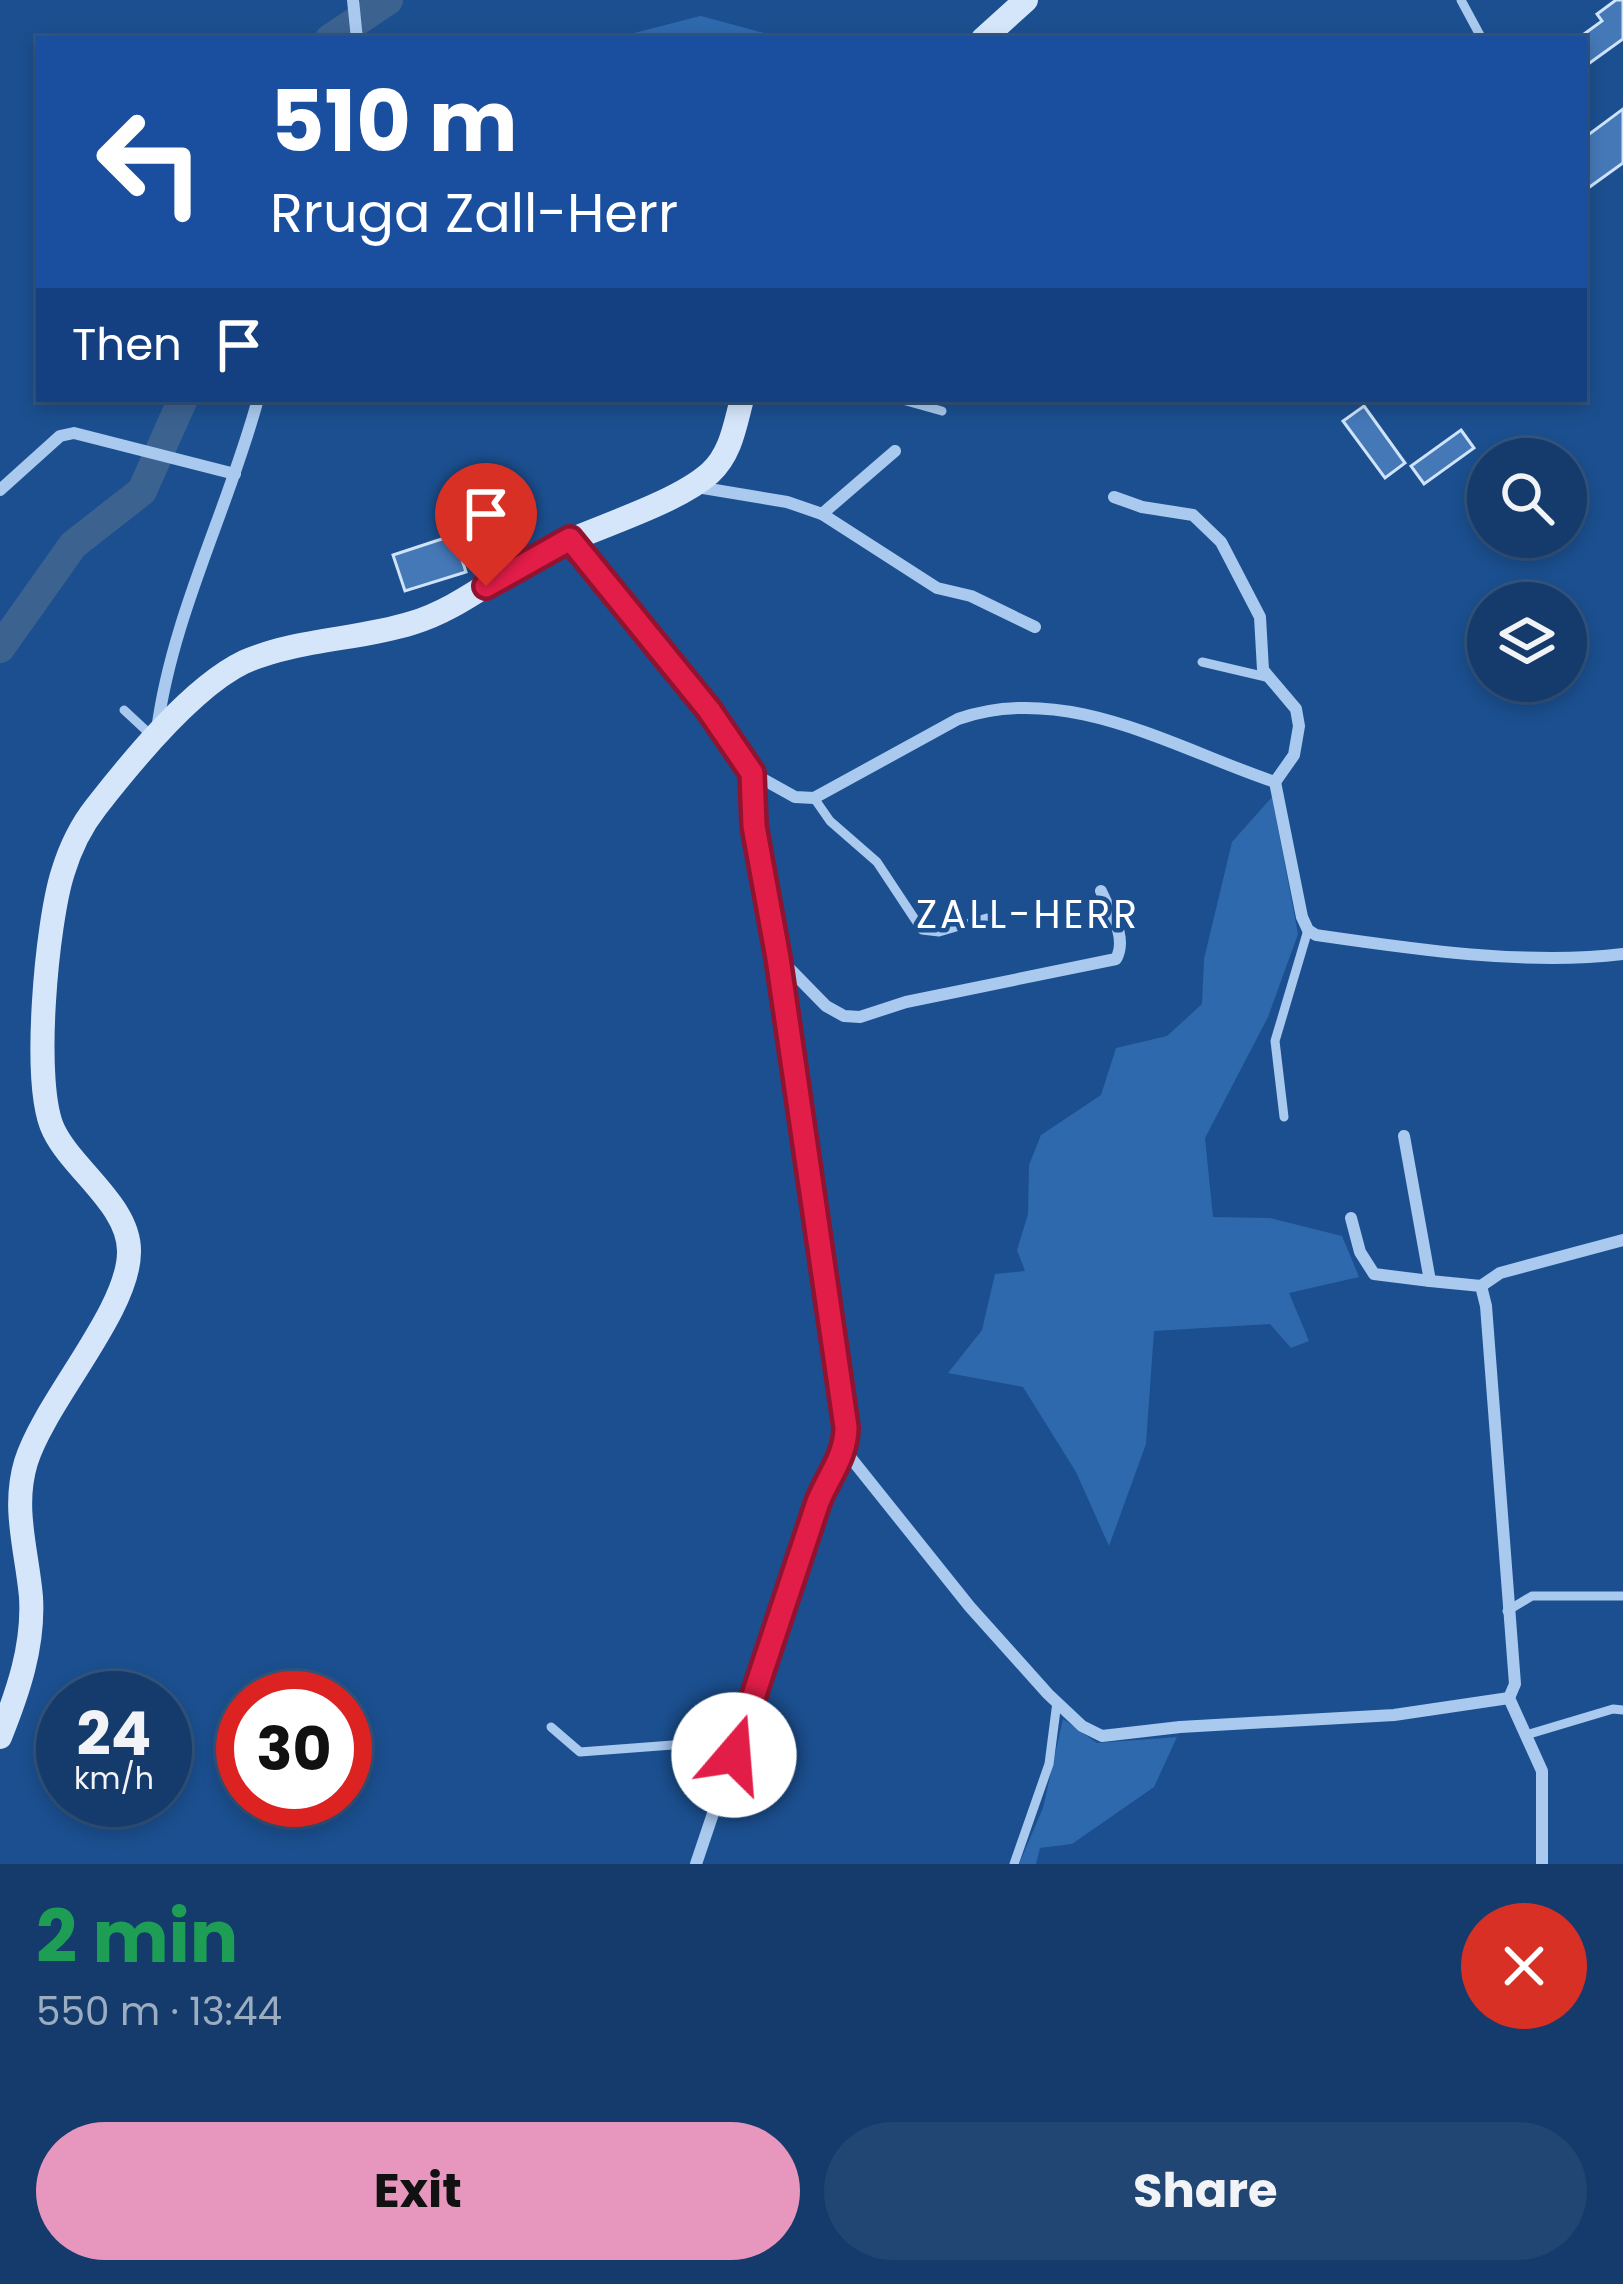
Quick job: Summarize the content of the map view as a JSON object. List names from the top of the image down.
{
  "districts": ["ZALL-HERR"],
  "page": {
    "turn": ["510 m", "Rruga Zall-Herr"],
    "then": "Then",
    "speed": "24 km/h",
    "limit": "30",
    "heading": ["2 min", "550 m · 13:44"],
    "buttons": ["Exit", "Share"]
  }
}
